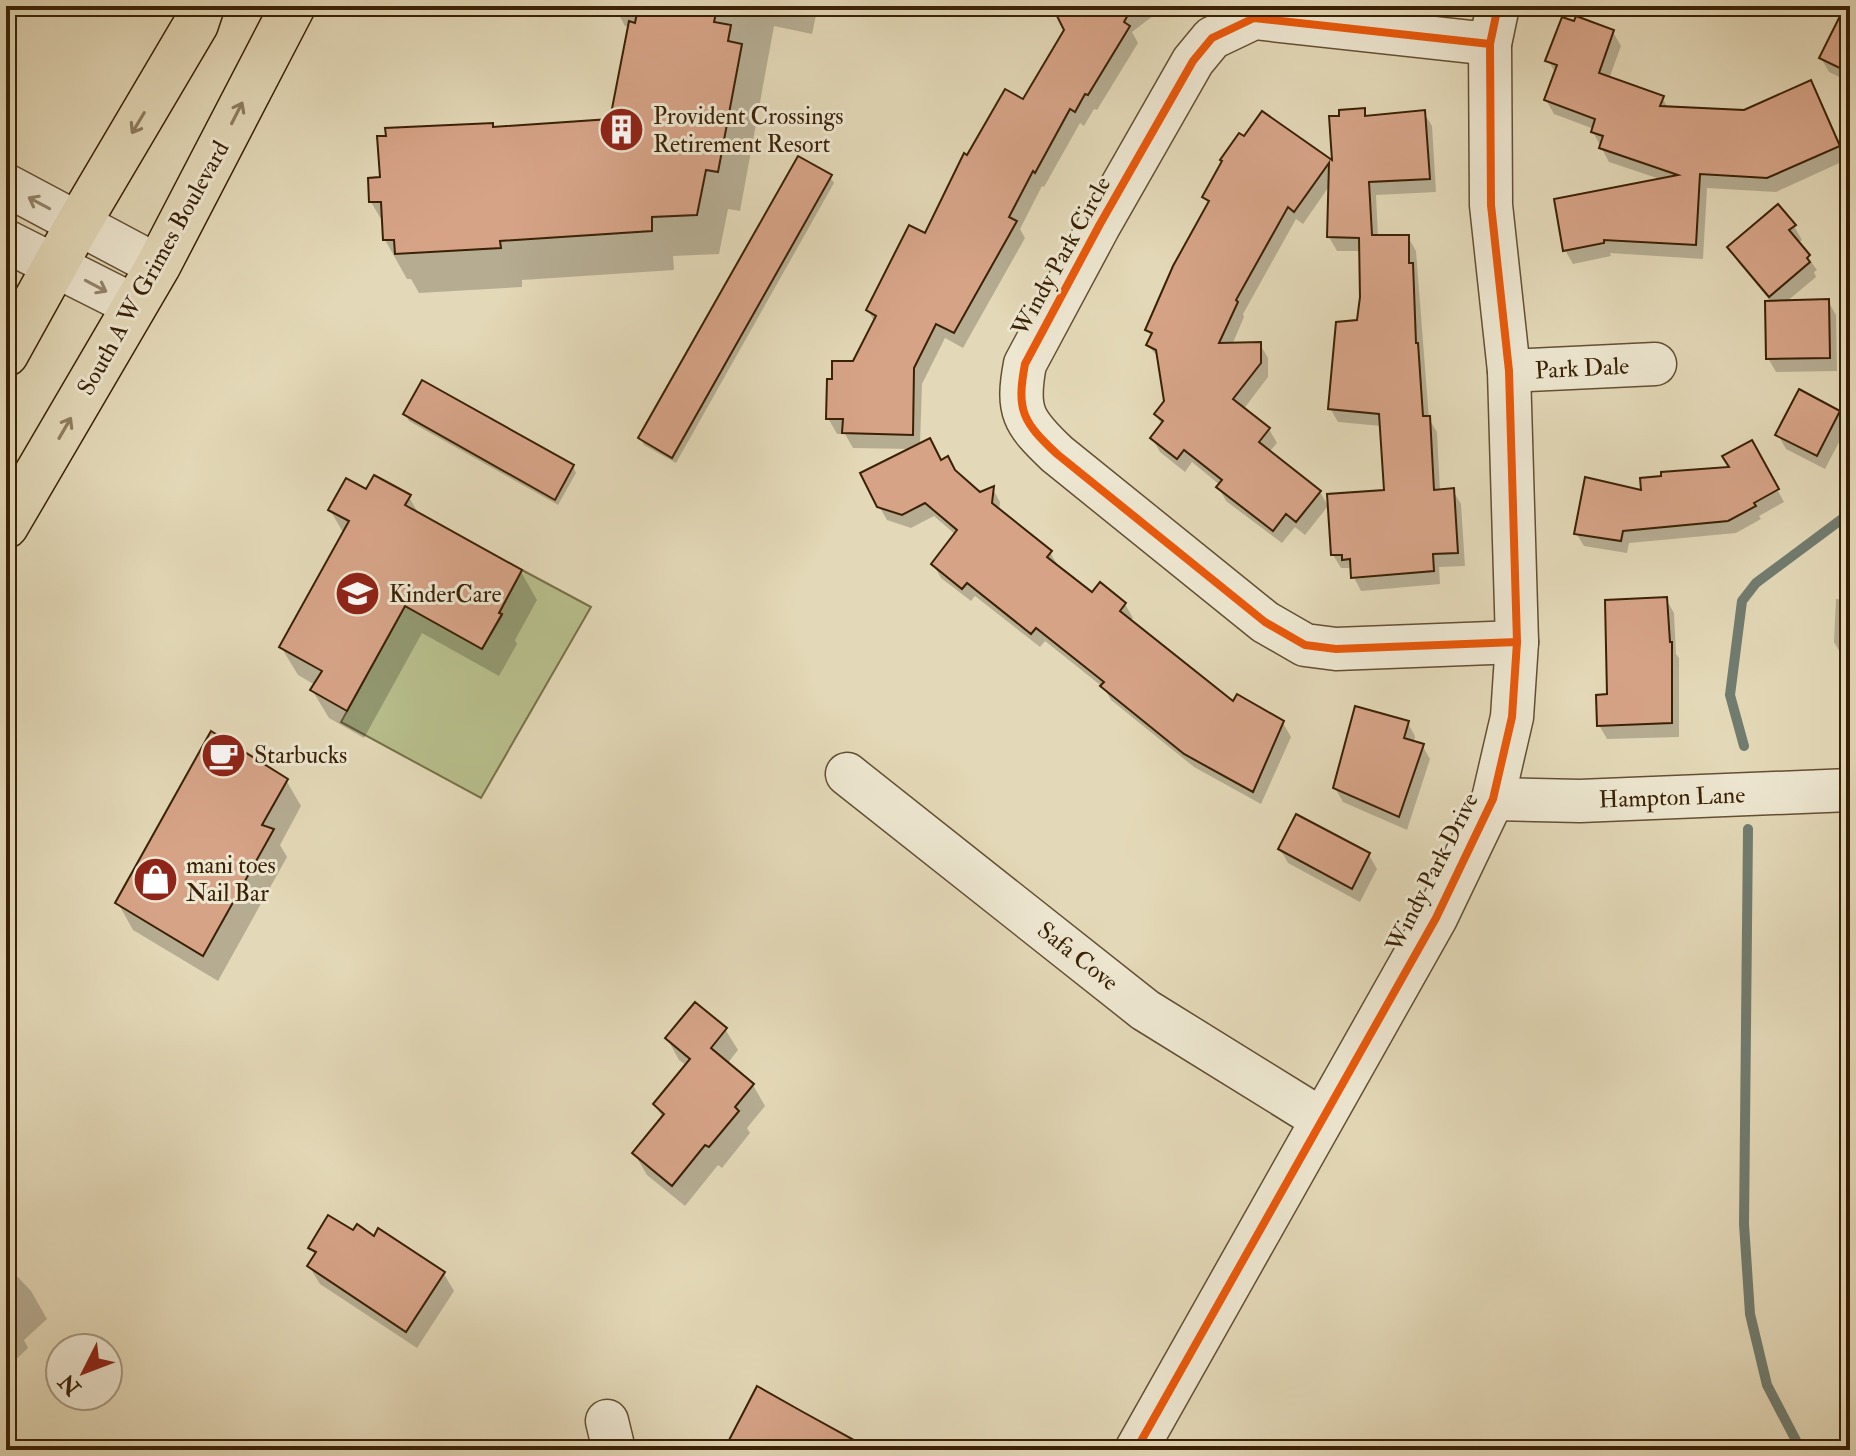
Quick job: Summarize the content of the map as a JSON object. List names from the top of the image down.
{
  "streets": {
    "main road": ["South A W Grimes Boulevard"],
    "street": [
      "Windy Park Circle",
      "Park Dale",
      "Hampton Lane",
      "Windy Park Drive",
      "Safa Cove"
    ]
  },
  "crossings": [
    ["Windy Park Circle", "Windy Park Drive"],
    ["Park Dale", "Windy Park Drive"],
    ["Hampton Lane", "Windy Park Drive"],
    ["Windy Park Drive", "Safa Cove"]
  ],
  "places": {
    "building": ["Provident Crossings Retirement Resort"],
    "school or university": ["KinderCare"],
    "cafe": ["Starbucks"],
    "shop": ["mani toes Nail Bar"]
  },
  "north": "bottom left"
}
